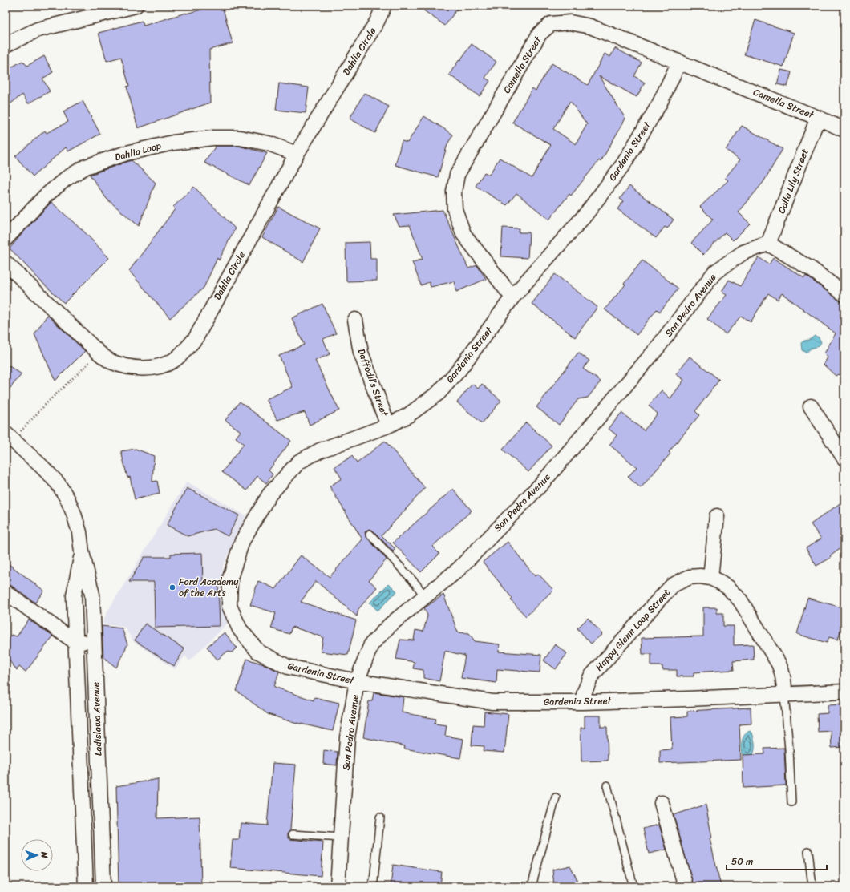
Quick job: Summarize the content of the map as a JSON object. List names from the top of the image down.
{
  "streets": {
    "street": [
      "Dahlia Circle",
      "Camella Street",
      "Dahlia Loop",
      "Gardenia Street",
      "Calla Lily Street",
      "San Pedro Avenue",
      "Daffodil’s Street",
      "Happy Glenn Loop Street",
      "Ladislawa Avenue"
    ]
  },
  "crossings": [
    ["Dahlia Circle", "Dahlia Loop"],
    ["Camella Street", "Gardenia Street"],
    ["Camella Street", "Calla Lily Street"],
    ["Gardenia Street", "San Pedro Avenue"],
    ["Gardenia Street", "Daffodil’s Street"],
    ["Gardenia Street", "Happy Glenn Loop Street"],
    ["Calla Lily Street", "San Pedro Avenue"]
  ],
  "places": ["Ford Academy of the Arts"],
  "scale_bar": "50 m",
  "north": "right"
}
